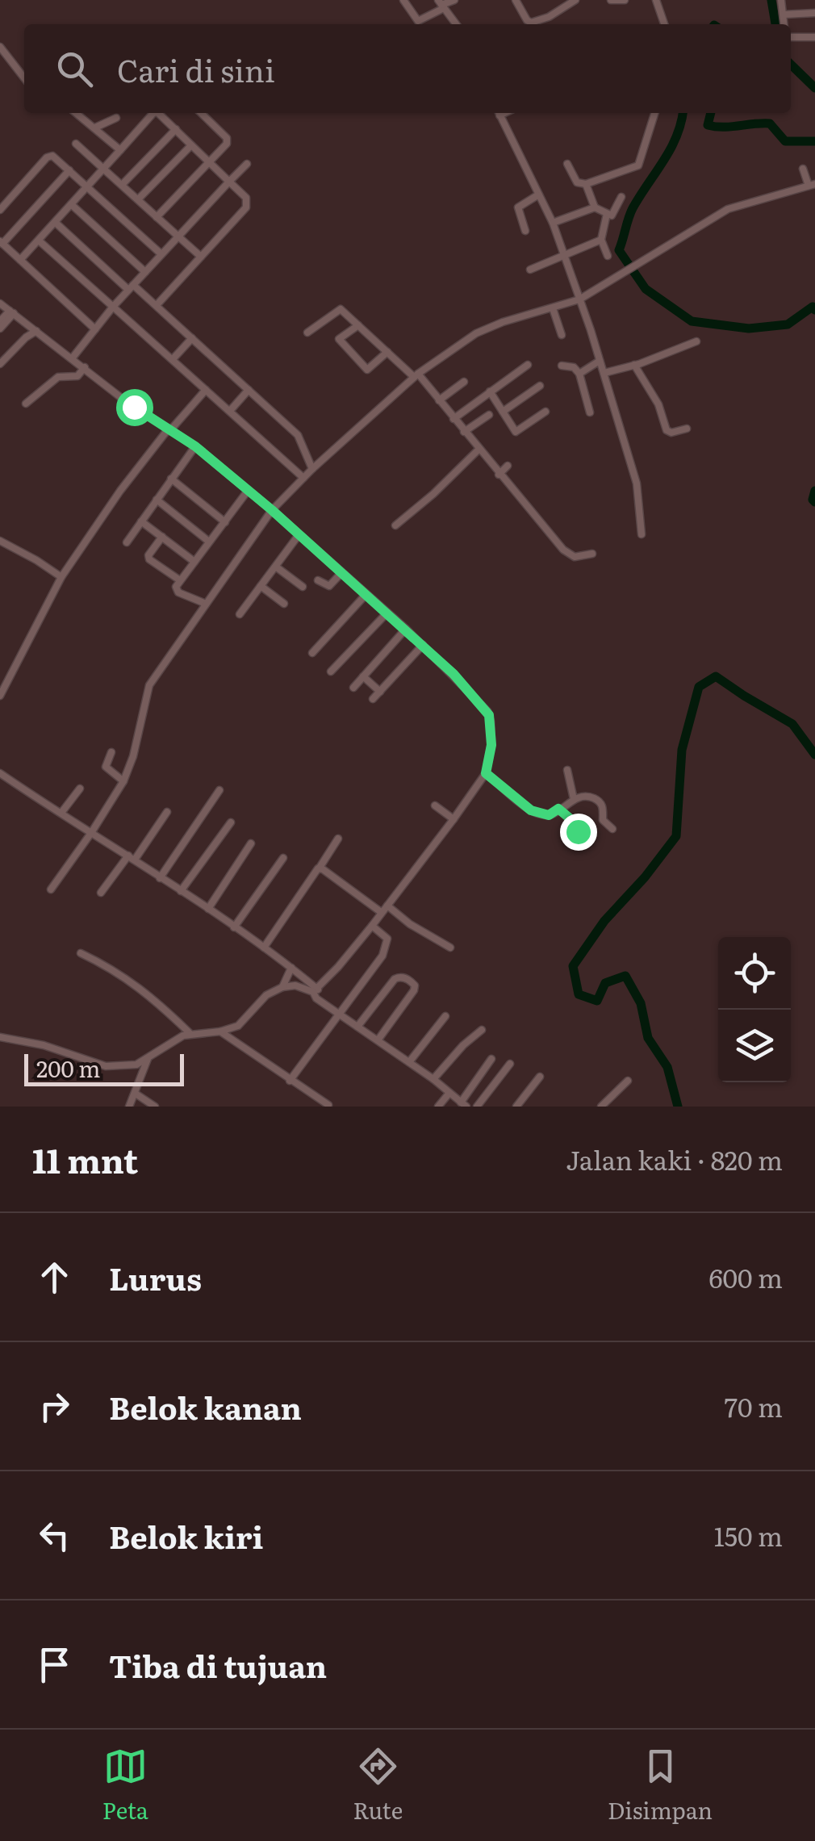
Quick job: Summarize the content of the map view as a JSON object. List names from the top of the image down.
{
  "scale_bar": "200 m",
  "page": {
    "search": "Cari di sini",
    "scale": "200 m",
    "heading": ["11 mnt", "Jalan kaki · 820 m"],
    "list": [
      ["Lurus", "600 m"],
      ["Belok kanan", "70 m"],
      ["Belok kiri", "150 m"],
      "Tiba di tujuan"
    ],
    "nav": ["Peta", "Rute", "Disimpan"]
  }
}
